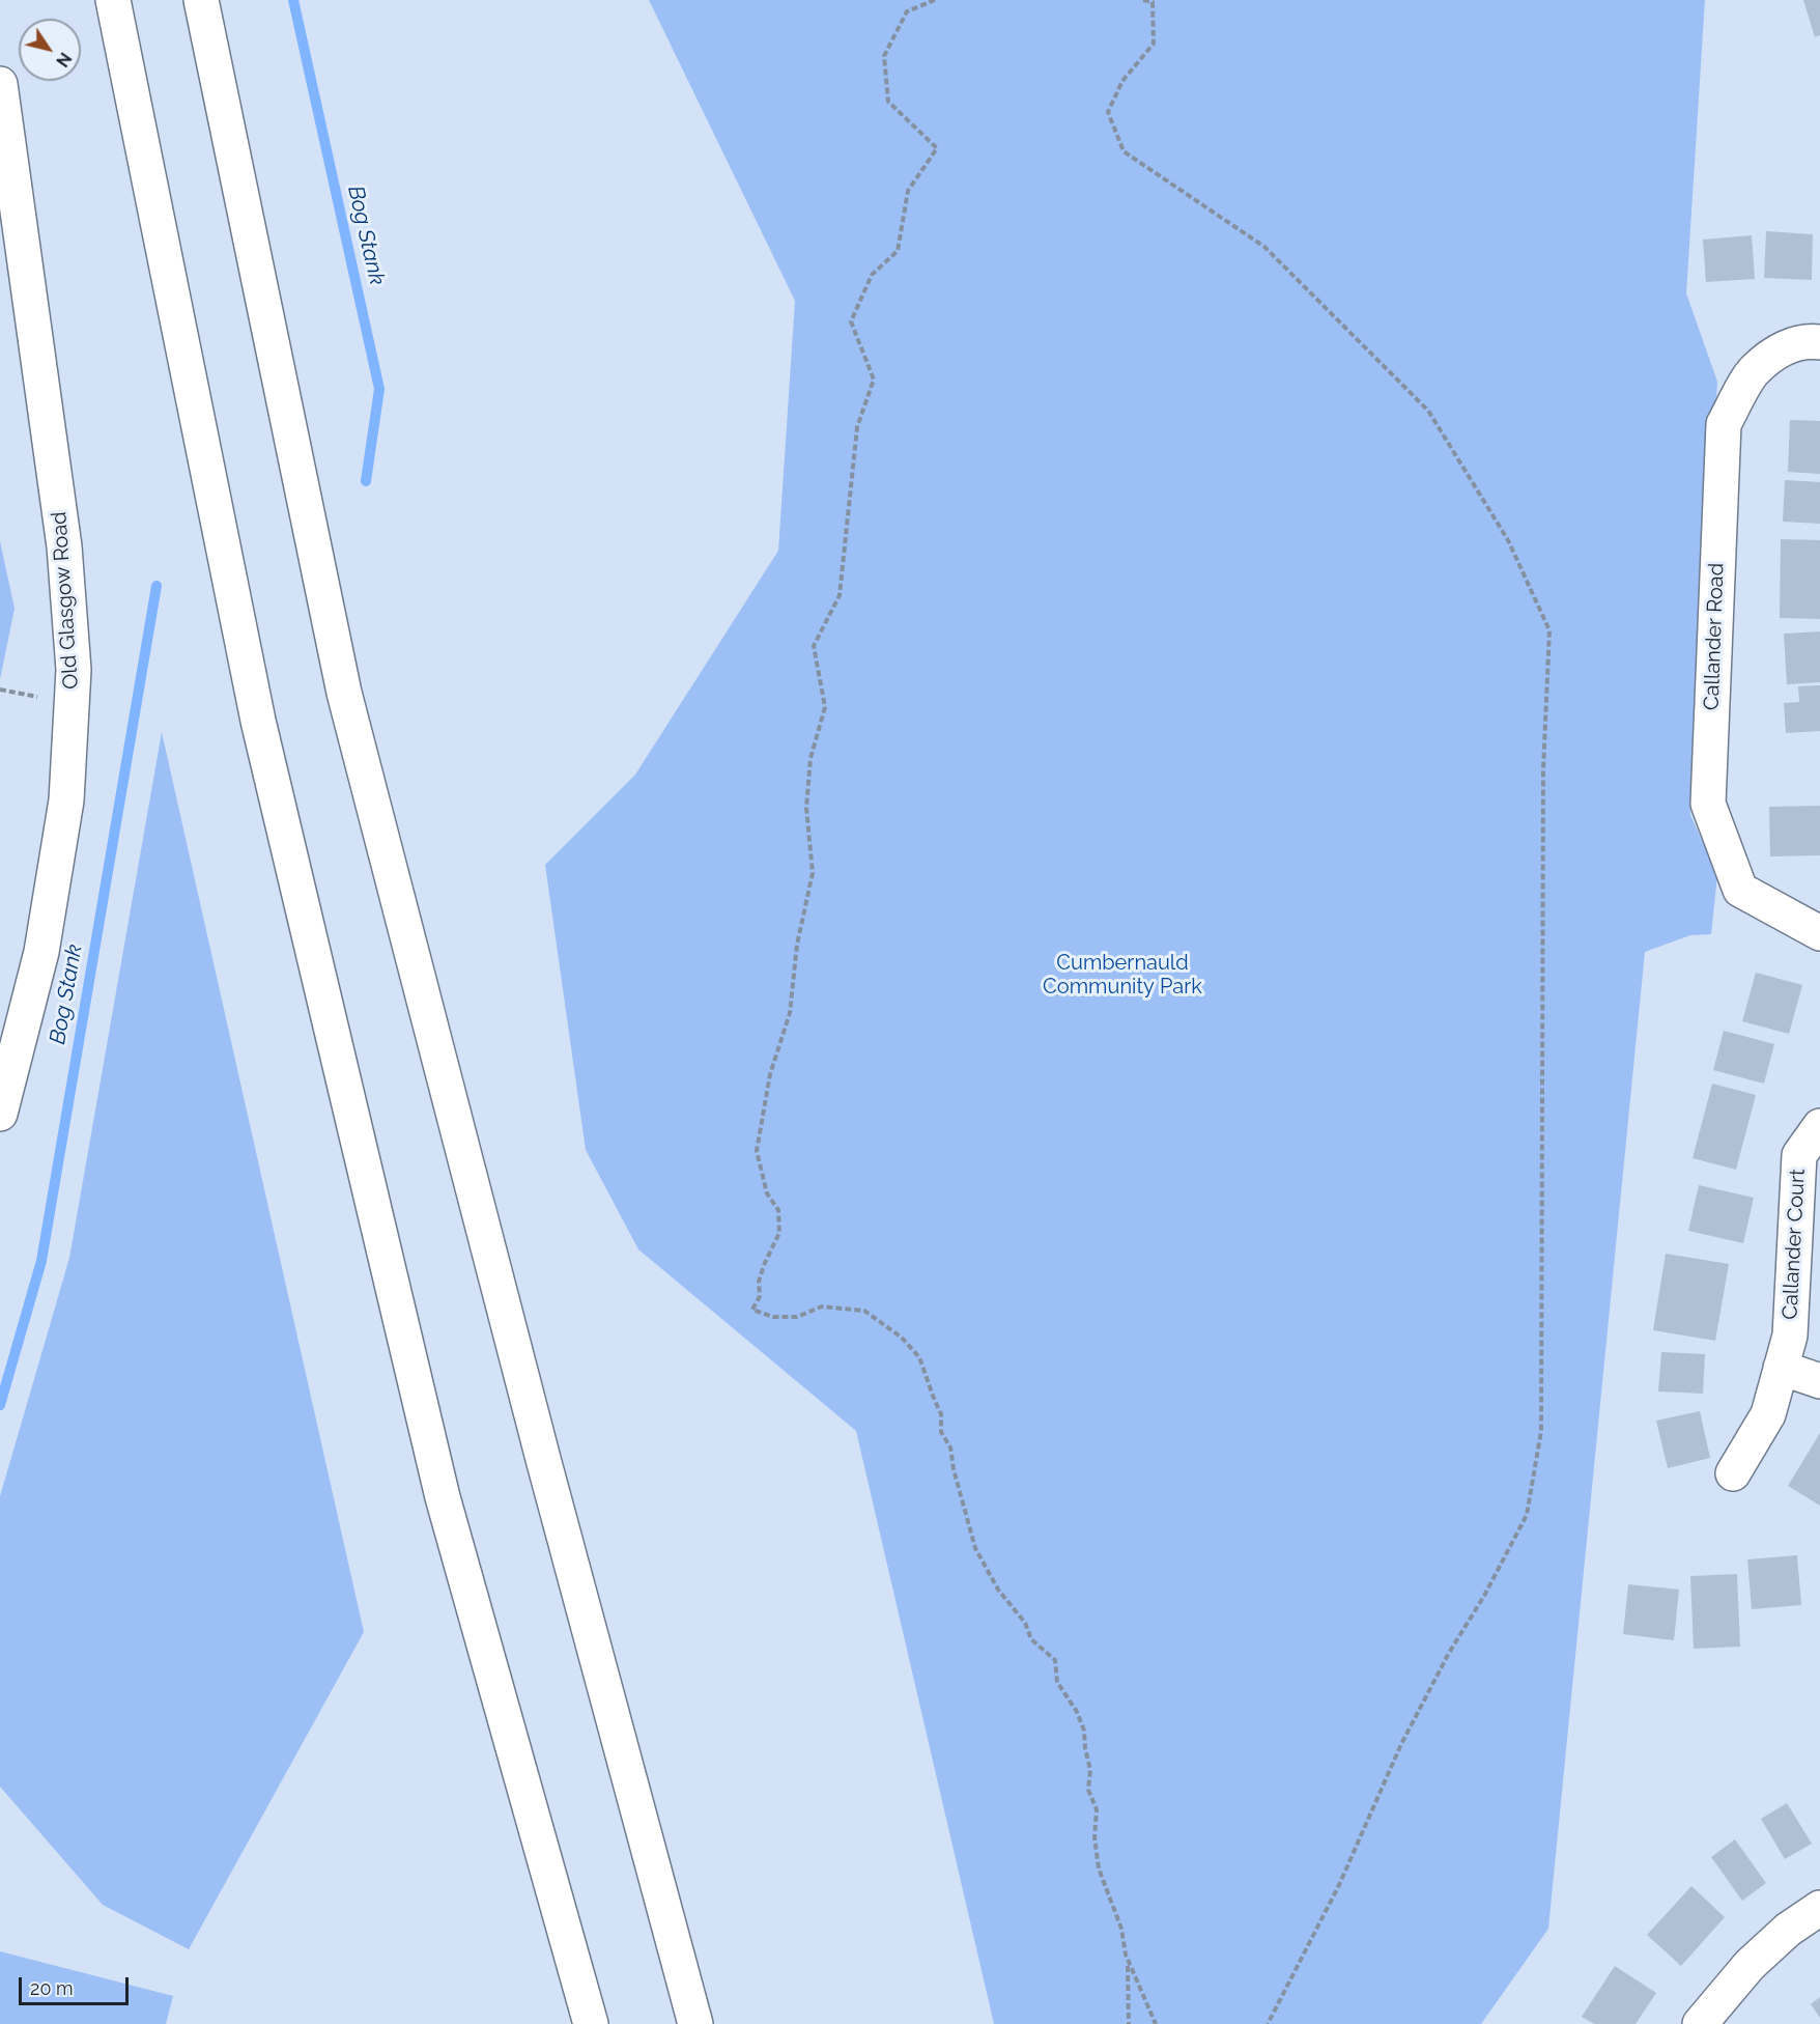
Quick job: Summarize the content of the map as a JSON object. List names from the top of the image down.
{
  "streets": {
    "main road": ["Old Glasgow Road", "Callander Road", "Callander Court"]
  },
  "water": ["Bog Stank"],
  "parks": ["Cumbernauld Community Park"],
  "scale_bar": "20 m",
  "north": "bottom right"
}
